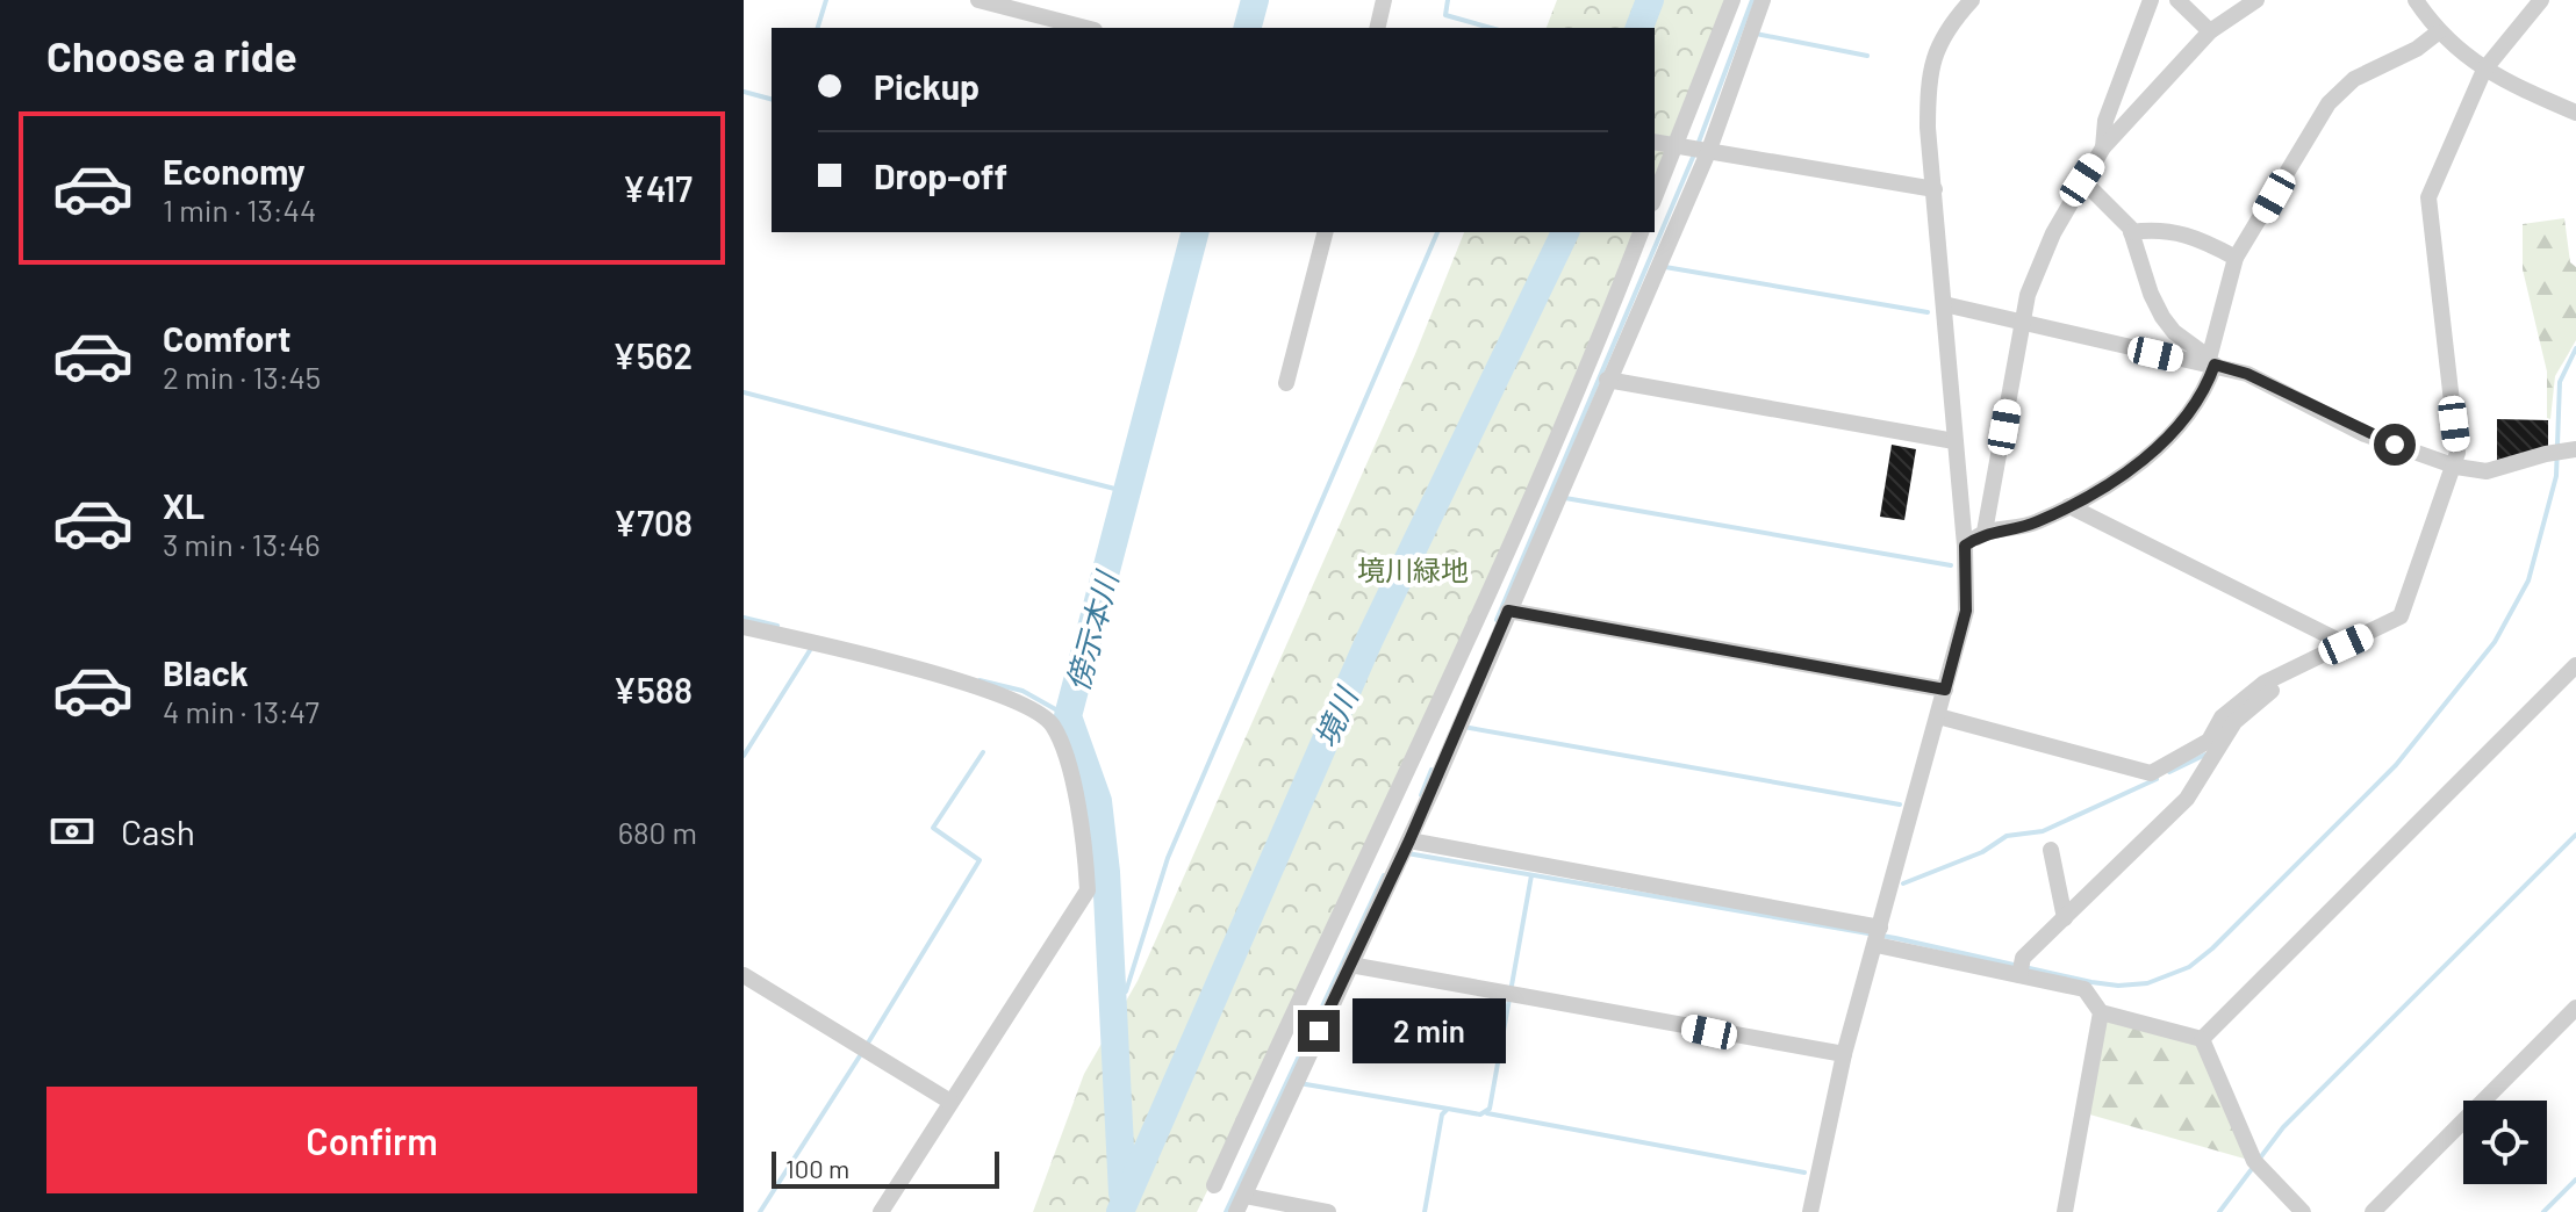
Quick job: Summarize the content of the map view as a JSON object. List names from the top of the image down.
{
  "water": ["傍示本川", "境川"],
  "parks": ["境川緑地"],
  "scale_bar": "100 m",
  "page": {
    "heading": "Choose a ride",
    "banner": ["Pickup", "Drop-off"],
    "list": [
      {
        "name": "Economy",
        "note": "1 min · 13:44",
        "value": "¥417"
      },
      {
        "name": "Comfort",
        "note": "2 min · 13:45",
        "value": "¥562"
      },
      {
        "name": "XL",
        "note": "3 min · 13:46",
        "value": "¥708"
      },
      {
        "name": "Black",
        "note": "4 min · 13:47",
        "value": "¥588"
      }
    ],
    "pay": ["Cash", "680 m"],
    "bubble": "2 min",
    "buttons": "Confirm",
    "scale": "100 m"
  }
}
